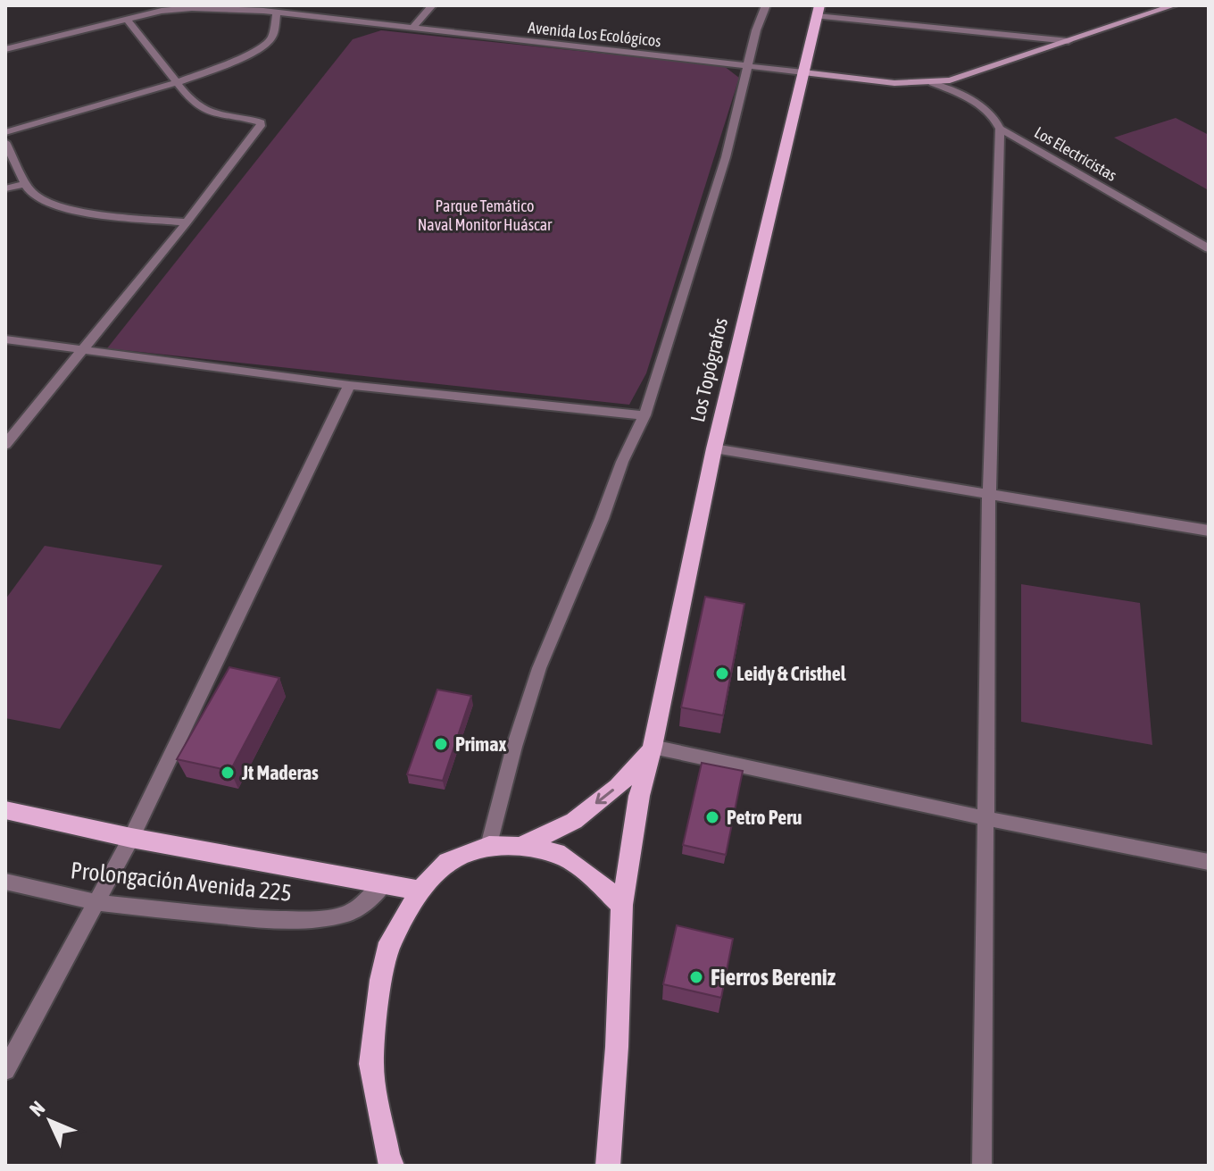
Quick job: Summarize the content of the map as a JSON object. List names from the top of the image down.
{
  "streets": {
    "main road": ["Avenida Los Ecológicos", "Los Topógrafos", "Prolongación Avenida 225"],
    "street": ["Los Electricistas"]
  },
  "crossings": [
    ["Avenida Los Ecológicos", "Los Electricistas"],
    ["Avenida Los Ecológicos", "Los Topógrafos"]
  ],
  "parks": ["Parque Temático Naval Monitor Huáscar"],
  "places": [
    "Leidy & Cristhel",
    "Primax",
    "Jt Maderas",
    "Petro Peru",
    "Fierros Bereniz"
  ],
  "north": "top left"
}
